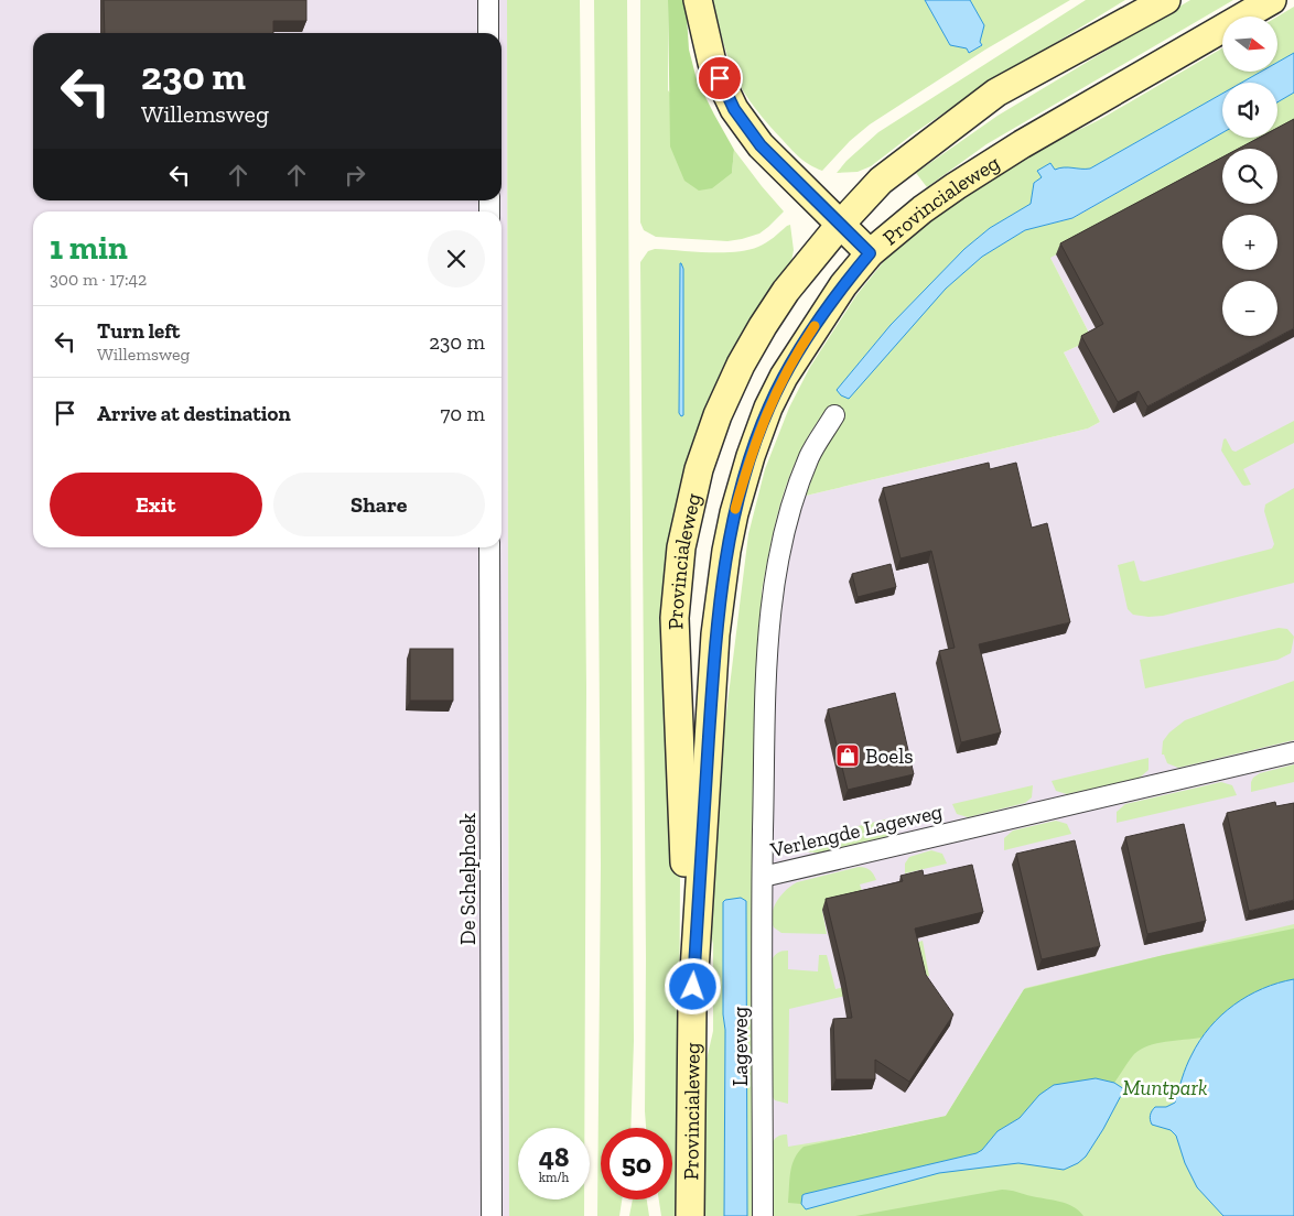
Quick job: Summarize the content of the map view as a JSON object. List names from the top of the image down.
{
  "streets": {
    "main road": ["Provincialeweg"],
    "street": ["Verlengde Lageweg", "De Schelphoek", "Lageweg"]
  },
  "crossings": [
    ["Verlengde Lageweg", "Lageweg"]
  ],
  "parks": ["Muntpark"],
  "places": {
    "shop": ["Boels"]
  },
  "north": "right",
  "page": {
    "map_buttons": ["+", "−"],
    "turn": ["230 m", "Willemsweg"],
    "heading": ["1 min", "300 m · 17:42"],
    "list": [
      {
        "name": "Turn left",
        "note": "Willemsweg",
        "value": "230 m"
      },
      {
        "name": "Arrive at destination",
        "value": "70 m"
      }
    ],
    "buttons": ["Exit", "Share"],
    "speed": "48 km/h",
    "limit": "50"
  }
}
